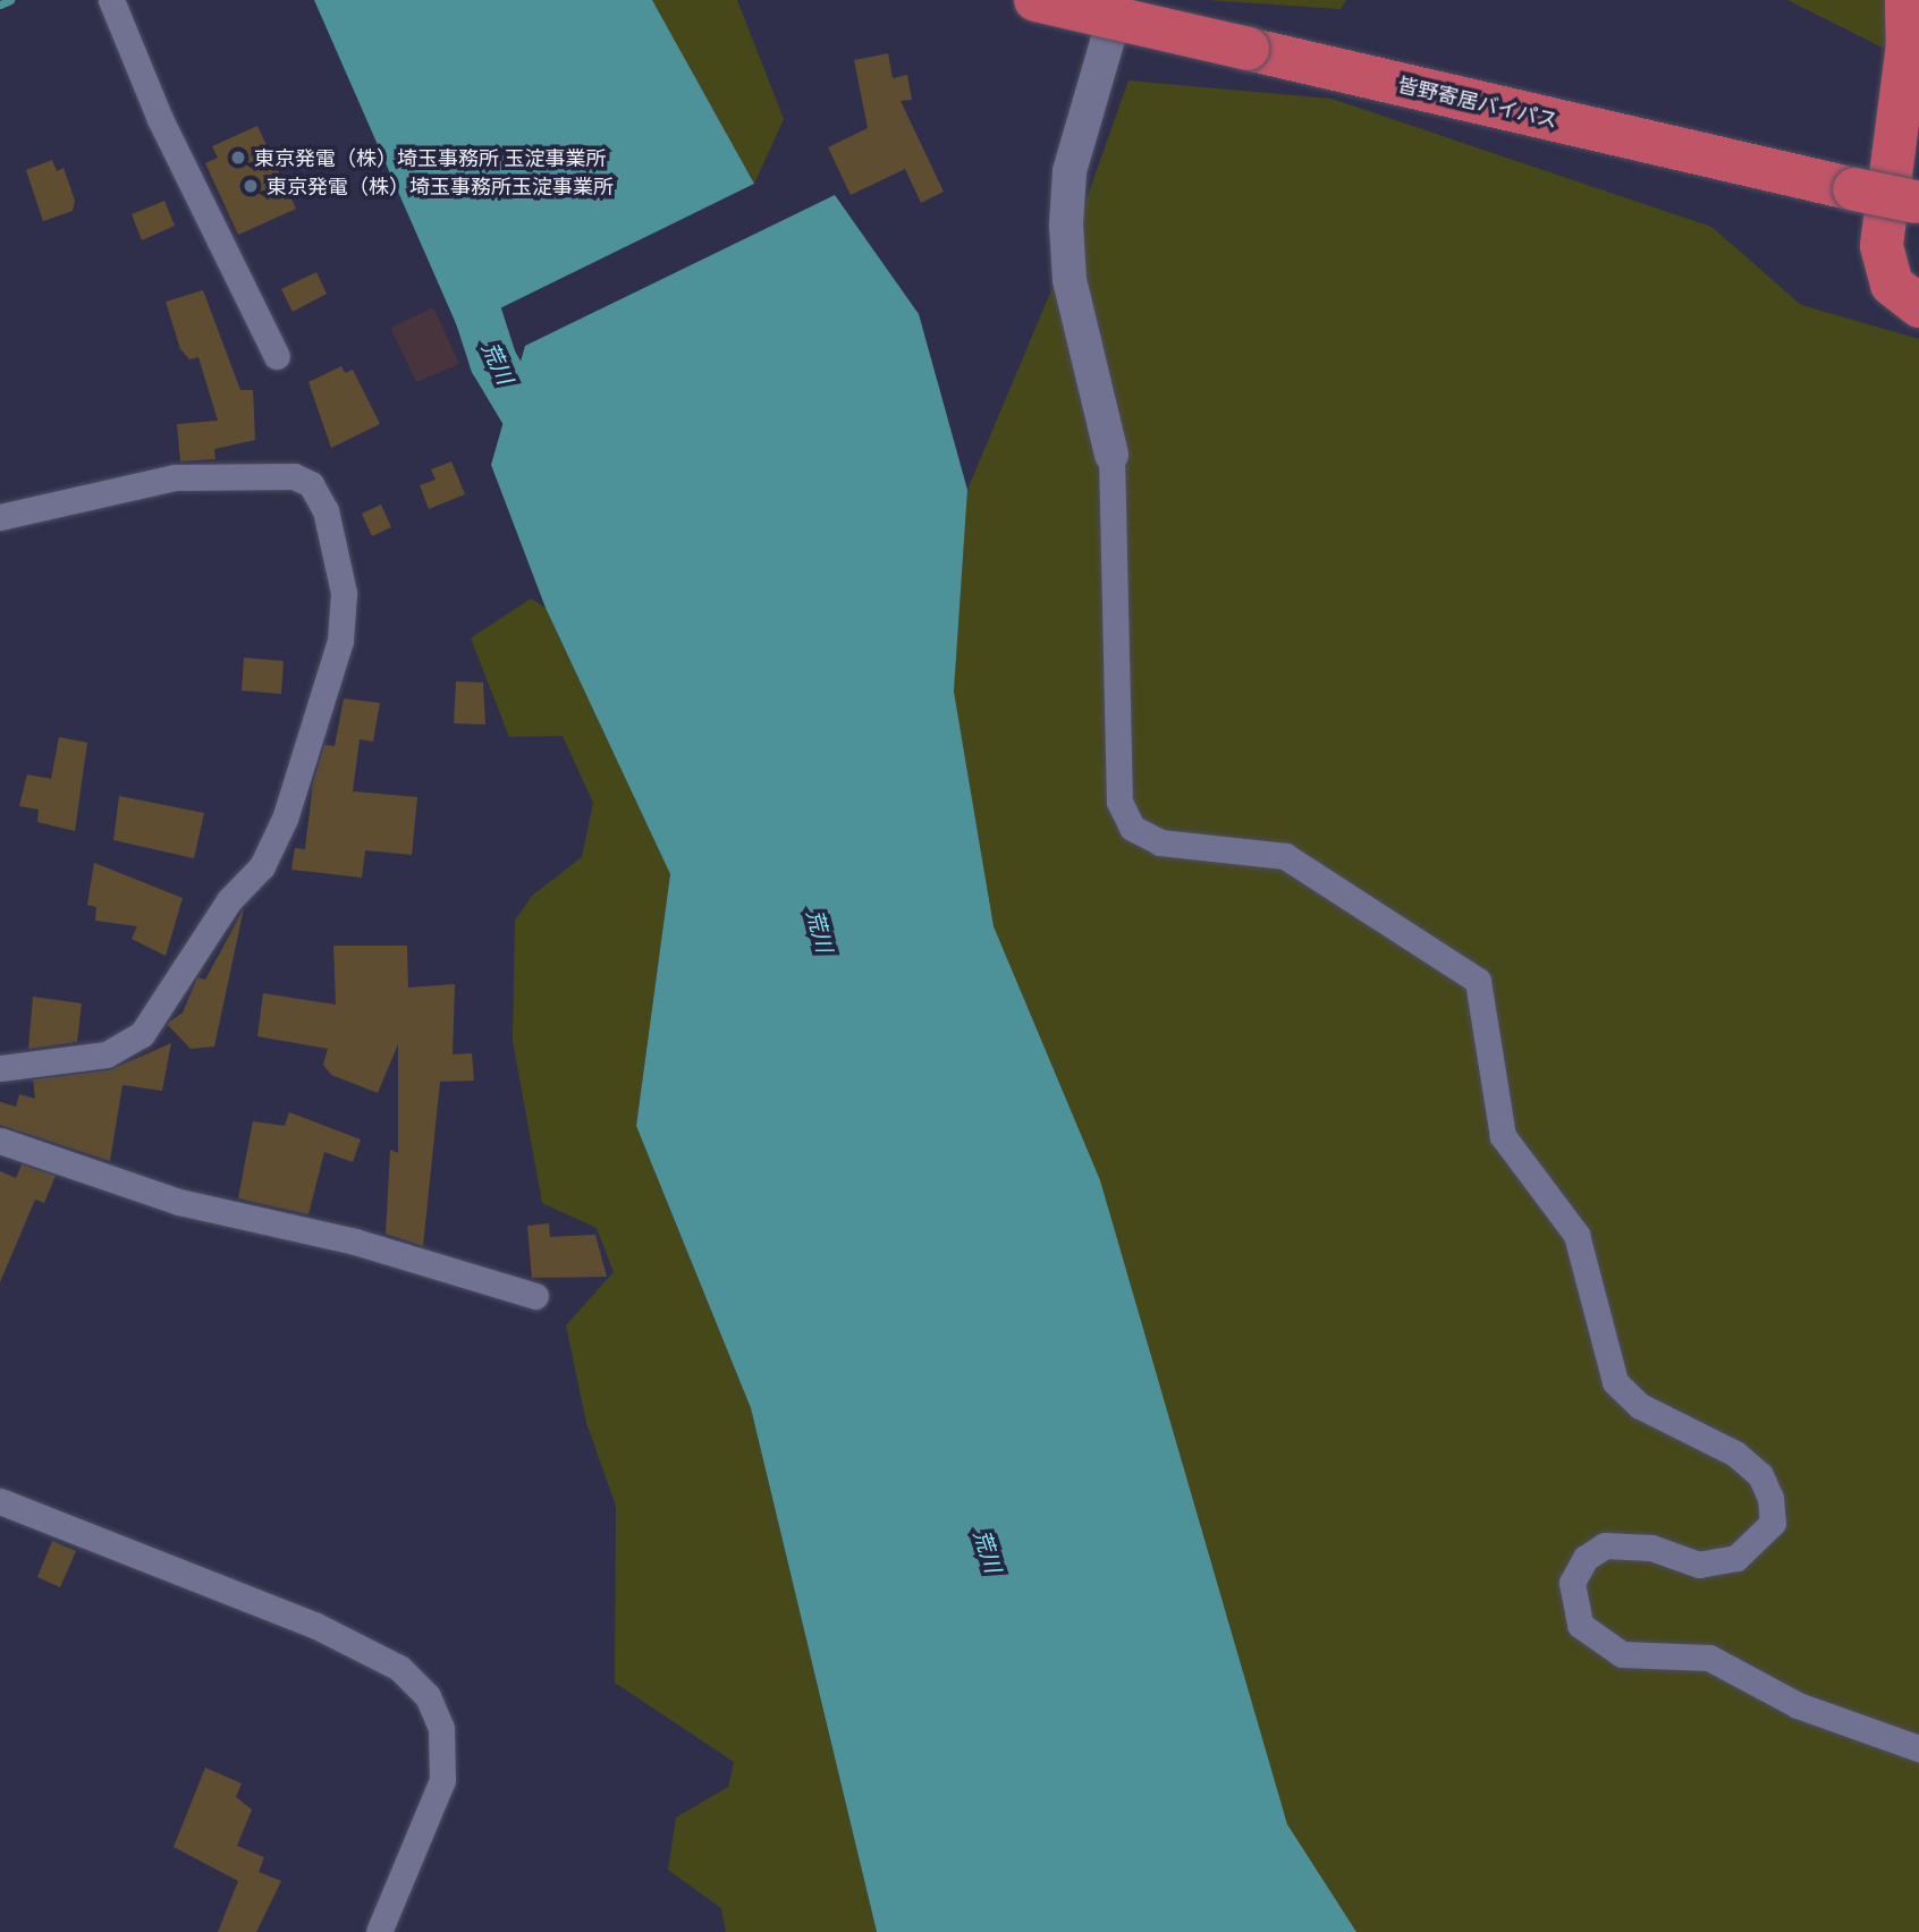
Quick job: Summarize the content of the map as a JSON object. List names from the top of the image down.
{
  "streets": {
    "highway": ["皆野寄居バイパス"]
  },
  "water": ["荒川"],
  "places": ["東京発電（株）埼玉事務所 玉淀事業所", "東京発電（株）埼玉事務所玉淀事業所"]
}
